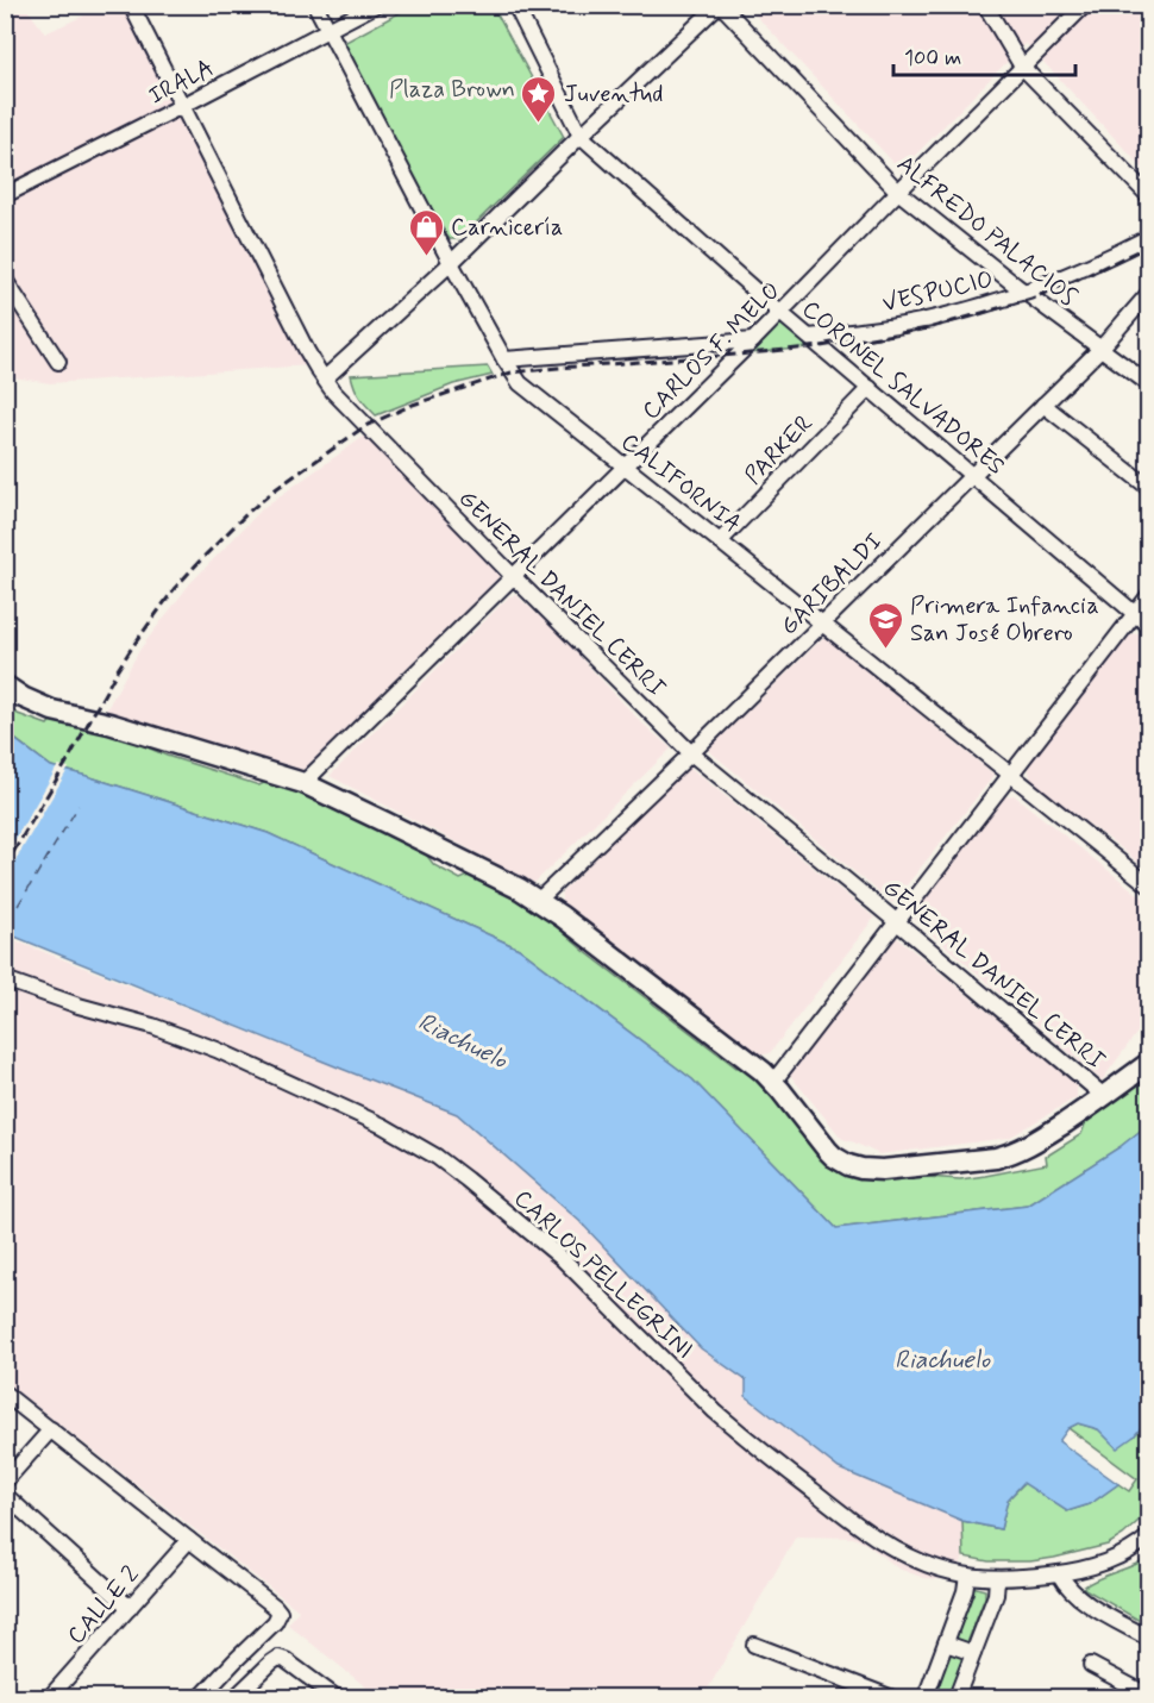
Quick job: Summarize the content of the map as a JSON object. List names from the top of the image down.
{
  "streets": {
    "street": [
      "IRALA",
      "ALFREDO PALACIOS",
      "VESPUCIO",
      "CARLOS F. MELO",
      "CORONEL SALVADORES",
      "PARKER",
      "CALIFORNIA",
      "GARIBALDI",
      "GENERAL DANIEL CERRI",
      "CARLOS PELLEGRINI",
      "CALLE 2"
    ]
  },
  "crossings": [
    ["IRALA", "CALIFORNIA"],
    ["IRALA", "GENERAL DANIEL CERRI"],
    ["ALFREDO PALACIOS", "VESPUCIO"],
    ["ALFREDO PALACIOS", "CARLOS F. MELO"],
    ["ALFREDO PALACIOS", "GARIBALDI"],
    ["VESPUCIO", "CORONEL SALVADORES"],
    ["CARLOS F. MELO", "CORONEL SALVADORES"],
    ["CARLOS F. MELO", "CALIFORNIA"],
    ["CARLOS F. MELO", "GENERAL DANIEL CERRI"],
    ["CORONEL SALVADORES", "PARKER"],
    ["CORONEL SALVADORES", "GARIBALDI"],
    ["PARKER", "CALIFORNIA"],
    ["CALIFORNIA", "GARIBALDI"],
    ["GARIBALDI", "GENERAL DANIEL CERRI"]
  ],
  "water": ["Riachuelo"],
  "parks": ["Plaza Brown"],
  "places": {
    "place": ["Juventud"],
    "shop": ["Carnicería"],
    "school or university": ["Primera Infancia San José Obrero"]
  },
  "scale_bar": "100 m"
}
